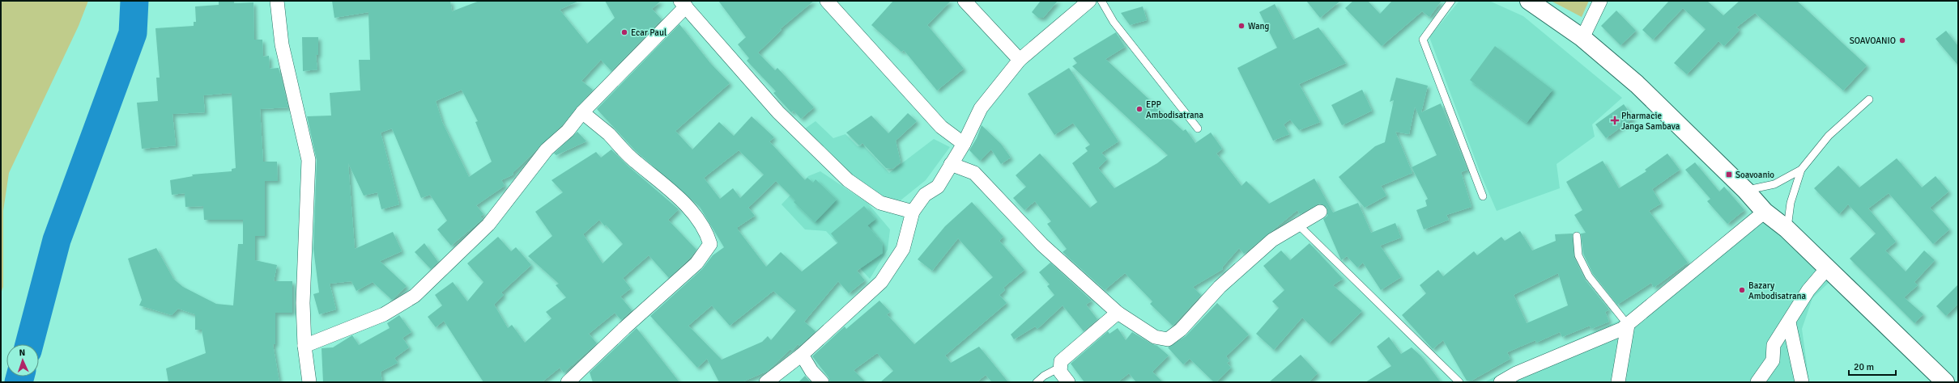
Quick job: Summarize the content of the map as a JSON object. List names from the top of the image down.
{
  "places": {
    "other": [
      "Wang",
      "Ecar Paul",
      "SOAVOANIO",
      "EPP Ambodisatrana",
      "Bazary Ambodisatrana"
    ],
    "health": ["Pharmacie Janga Sambava"],
    "transit": ["Soavoanio"]
  },
  "scale_bar": "20 m",
  "north": "top"
}
